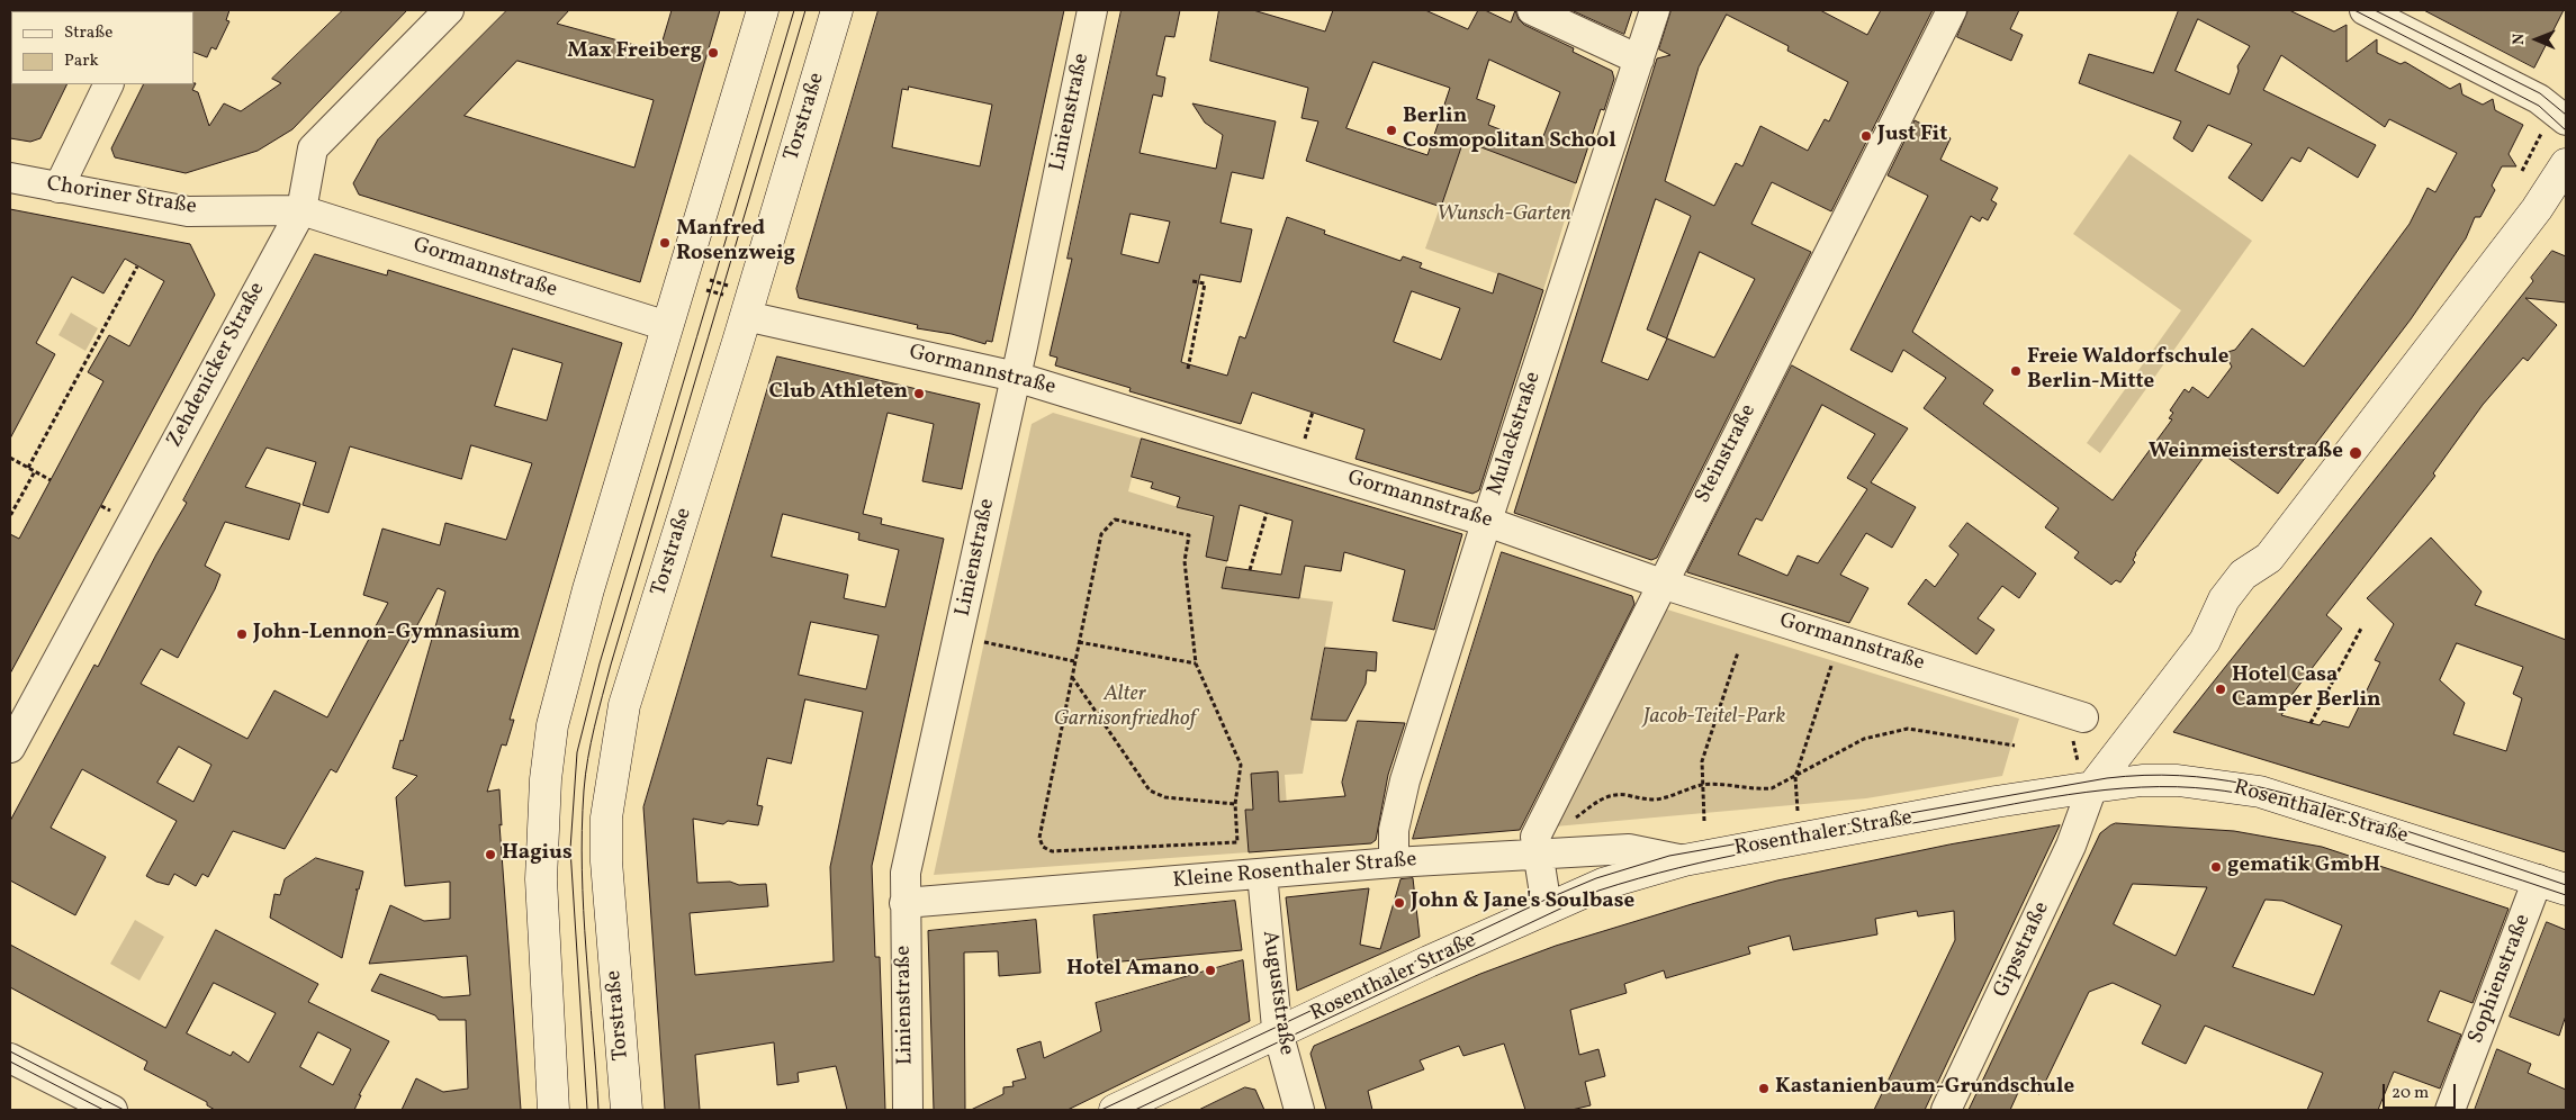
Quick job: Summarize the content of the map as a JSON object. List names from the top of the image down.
{
  "streets": {
    "street": [
      "Linienstraße",
      "Torstraße",
      "Choriner Straße",
      "Gormannstraße",
      "Zehdenicker Straße",
      "Mulackstraße",
      "Steinstraße",
      "Rosenthaler Straße",
      "Kleine Rosenthaler Straße",
      "Gipsstraße",
      "Sophienstraße",
      "Auguststraße"
    ]
  },
  "crossings": [
    ["Linienstraße", "Gormannstraße"],
    ["Linienstraße", "Kleine Rosenthaler Straße"],
    ["Torstraße", "Gormannstraße"],
    ["Choriner Straße", "Gormannstraße"],
    ["Choriner Straße", "Zehdenicker Straße"],
    ["Gormannstraße", "Zehdenicker Straße"],
    ["Gormannstraße", "Mulackstraße"],
    ["Gormannstraße", "Steinstraße"],
    ["Mulackstraße", "Kleine Rosenthaler Straße"],
    ["Steinstraße", "Rosenthaler Straße"],
    ["Steinstraße", "Kleine Rosenthaler Straße"],
    ["Rosenthaler Straße", "Kleine Rosenthaler Straße"],
    ["Rosenthaler Straße", "Gipsstraße"],
    ["Rosenthaler Straße", "Sophienstraße"],
    ["Rosenthaler Straße", "Auguststraße"],
    ["Kleine Rosenthaler Straße", "Auguststraße"]
  ],
  "parks": ["Wunsch-Garten", "Alter Garnisonfriedhof", "Jacob-Teitel-Park"],
  "places": [
    "Max Freiberg",
    "Berlin Cosmopolitan School",
    "Just Fit",
    "Manfred Rosenzweig",
    "Freie Waldorfschule Berlin-Mitte",
    "Club Athleten",
    "Weinmeisterstraße",
    "John-Lennon-Gymnasium",
    "Hotel Casa Camper Berlin",
    "Hagius",
    "gematik GmbH",
    "John & Jane's Soulbase",
    "Hotel Amano",
    "Kastanienbaum-Grundschule"
  ],
  "legend": ["Straße", "Park"],
  "scale_bar": "20 m",
  "north": "left"
}
